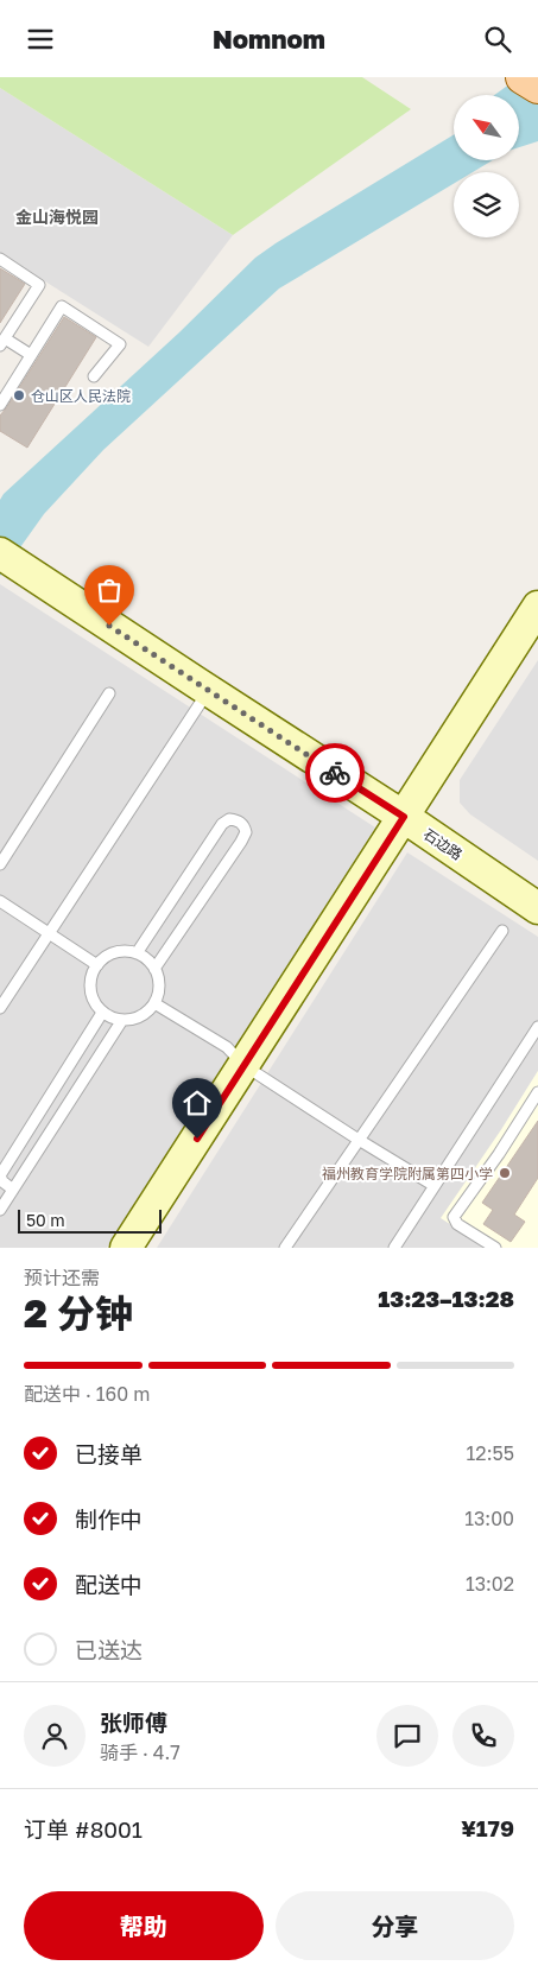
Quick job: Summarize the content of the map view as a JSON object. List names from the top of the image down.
{
  "streets": {
    "street": ["石边路"]
  },
  "districts": ["金山海悦园"],
  "places": ["仓山区人民法院", "福州教育学院附属第四小学"],
  "scale_bar": "50 m",
  "north": "top left",
  "page": {
    "header": "Nomnom",
    "scale": "50 m",
    "heading": ["2 分钟", "预计还需", "13:23–13:28"],
    "panel": [
      "张师傅",
      "骑手 · 4.7",
      "订单 #8001",
      "¥179"
    ],
    "bar": "配送中 · 160 m",
    "list": [
      ["已接单", "12:55"],
      ["制作中", "13:00"],
      ["配送中", "13:02"],
      "已送达"
    ],
    "buttons": ["帮助", "分享"]
  }
}
